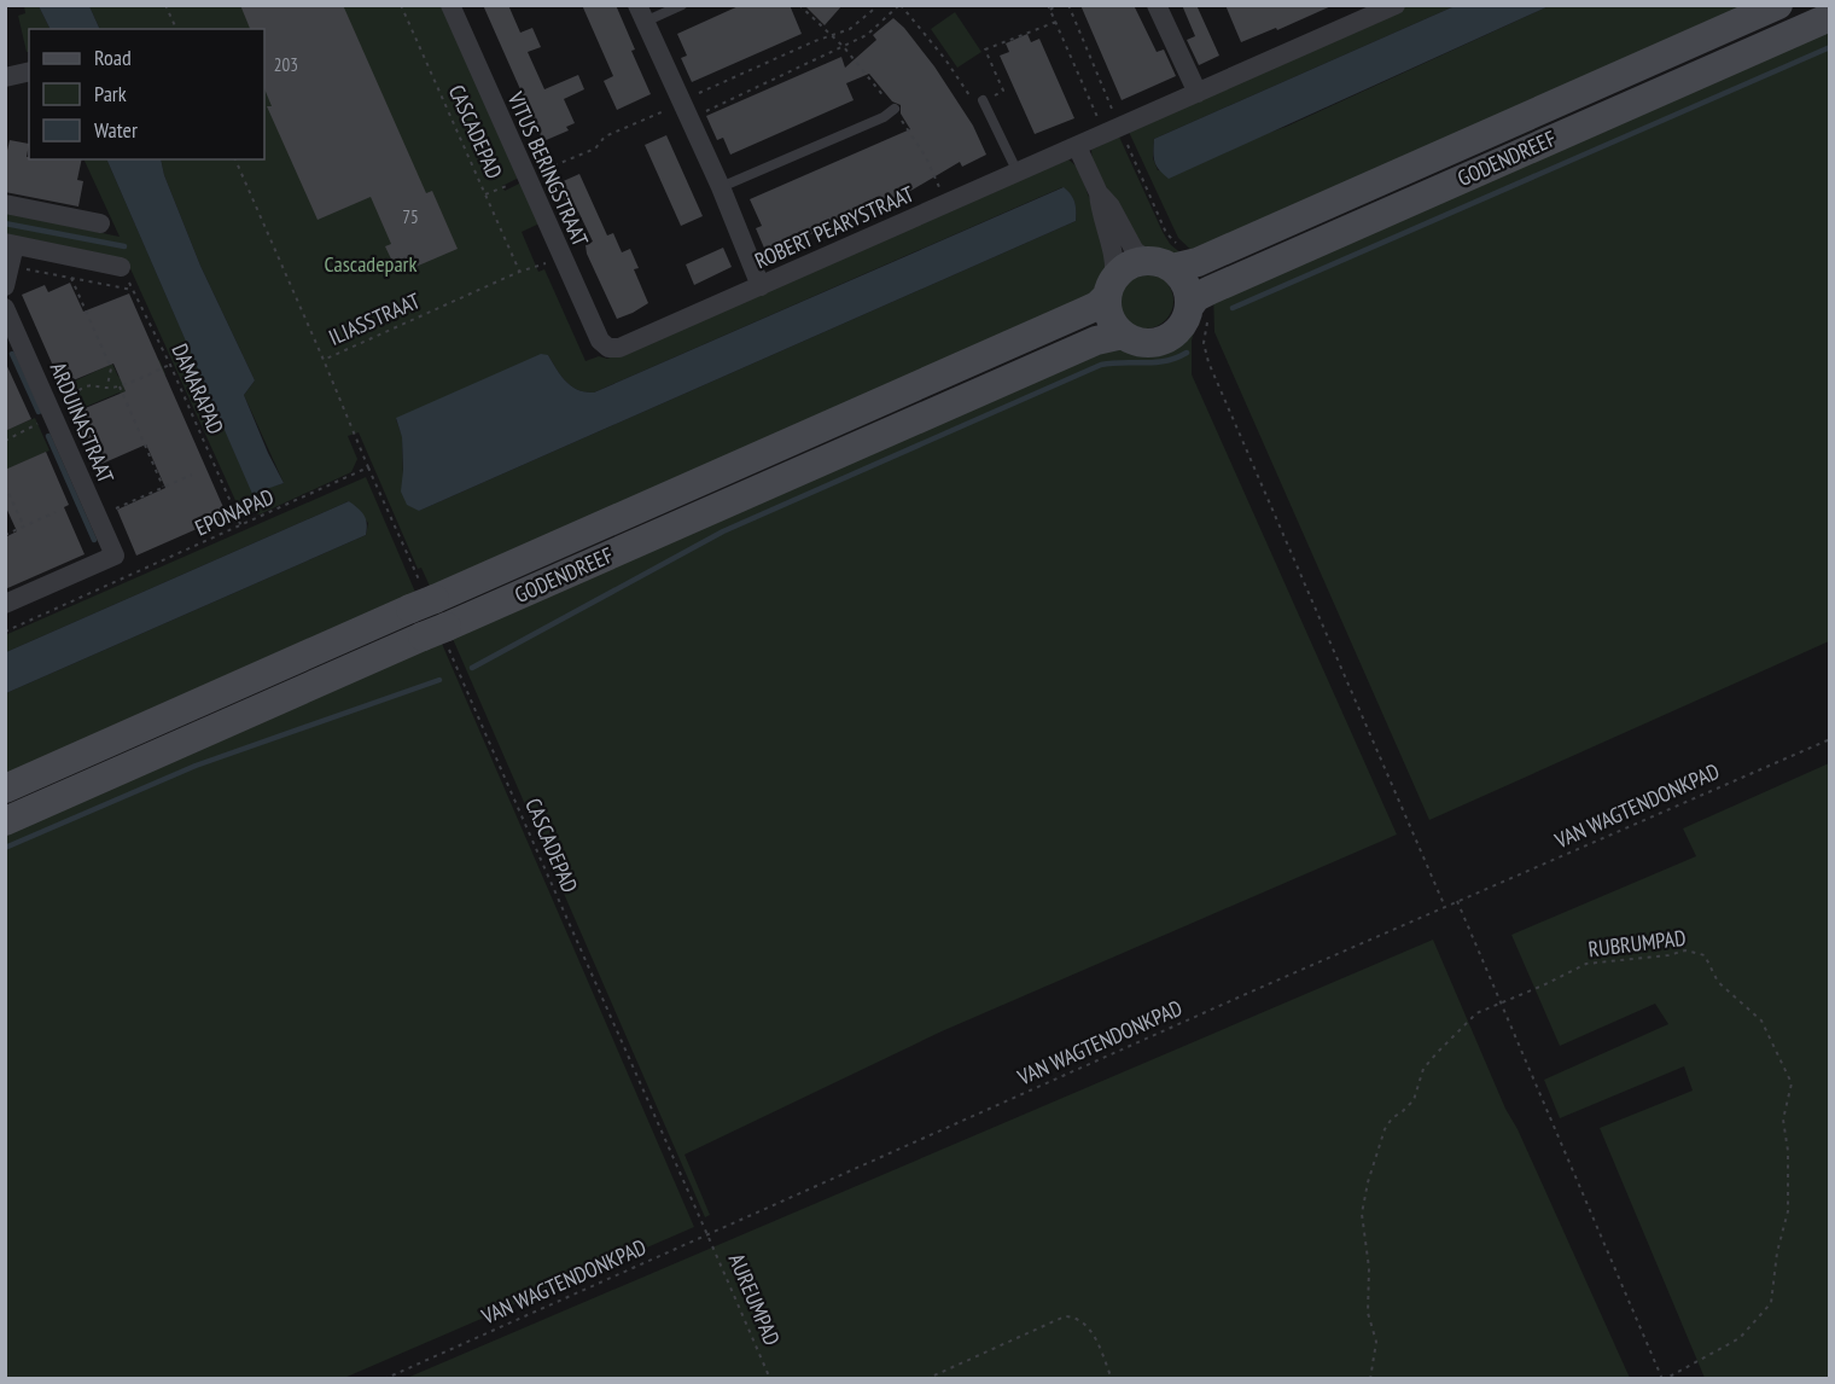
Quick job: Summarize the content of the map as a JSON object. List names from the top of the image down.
{
  "streets": {
    "main road": ["GODENDREEF"],
    "street": ["VITUS BERINGSTRAAT", "ROBERT PEARYSTRAAT", "ARDUINASTRAAT"],
    "path": [
      "CASCADEPAD",
      "ILIASSTRAAT",
      "DAMARAPAD",
      "EPONAPAD",
      "VAN WAGTENDONKPAD",
      "RUBRUMPAD",
      "AUREUMPAD"
    ]
  },
  "crossings": [
    ["CASCADEPAD", "GODENDREEF"],
    ["CASCADEPAD", "ILIASSTRAAT"],
    ["CASCADEPAD", "VAN WAGTENDONKPAD"],
    ["CASCADEPAD", "AUREUMPAD"],
    ["VITUS BERINGSTRAAT", "ROBERT PEARYSTRAAT"],
    ["VITUS BERINGSTRAAT", "ILIASSTRAAT"],
    ["DAMARAPAD", "EPONAPAD"],
    ["VAN WAGTENDONKPAD", "AUREUMPAD"]
  ],
  "parks": ["Cascadepark"],
  "house_numbers": ["203", "75"],
  "legend": ["Road", "Park", "Water"]
}
